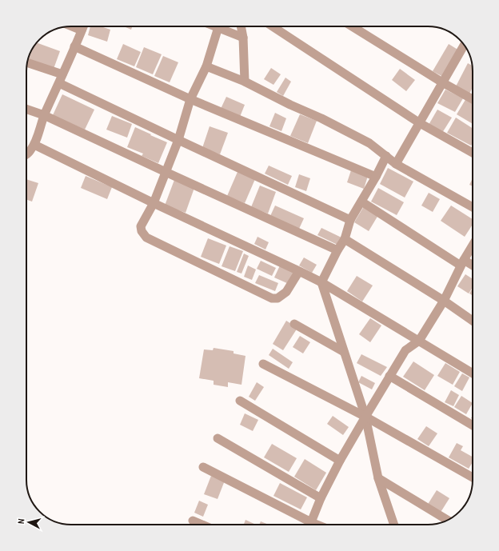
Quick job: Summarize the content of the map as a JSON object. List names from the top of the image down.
{
  "north": "left"
}
